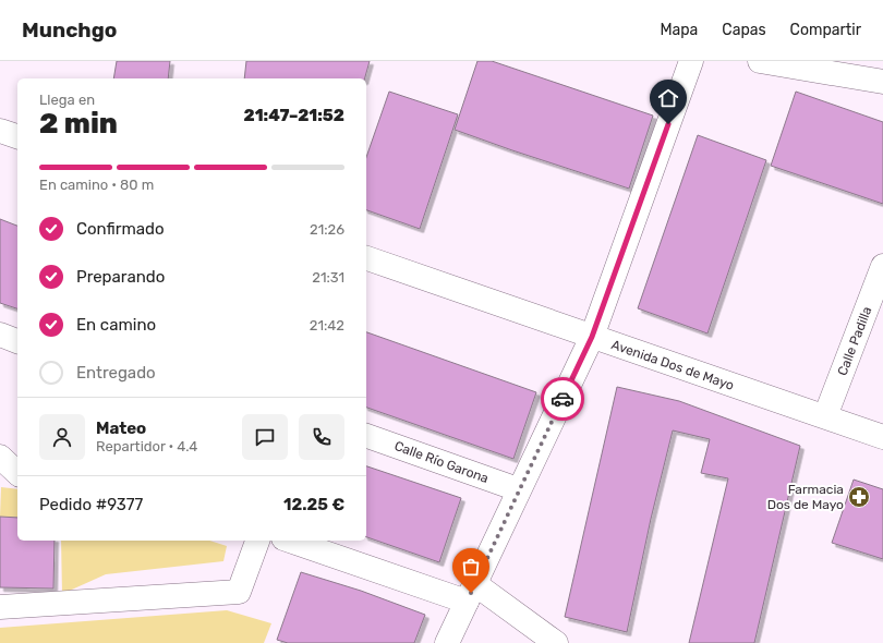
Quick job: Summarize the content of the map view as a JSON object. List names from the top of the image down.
{
  "streets": {
    "street": ["Calle Padilla", "Avenida Dos de Mayo", "Calle Río Garona"]
  },
  "crossings": [
    ["Calle Padilla", "Avenida Dos de Mayo"]
  ],
  "places": {
    "pharmacy": ["Farmacia Dos de Mayo"]
  },
  "page": {
    "header": "Munchgo",
    "nav": ["Mapa", "Capas", "Compartir"],
    "heading": ["2 min", "Llega en", "21:47–21:52"],
    "panel": [
      "Mateo",
      "Repartidor · 4.4",
      "Pedido #9377",
      "12.25 €"
    ],
    "bar": "En camino · 80 m",
    "list": [
      ["Confirmado", "21:26"],
      ["Preparando", "21:31"],
      ["En camino", "21:42"],
      "Entregado"
    ]
  }
}
